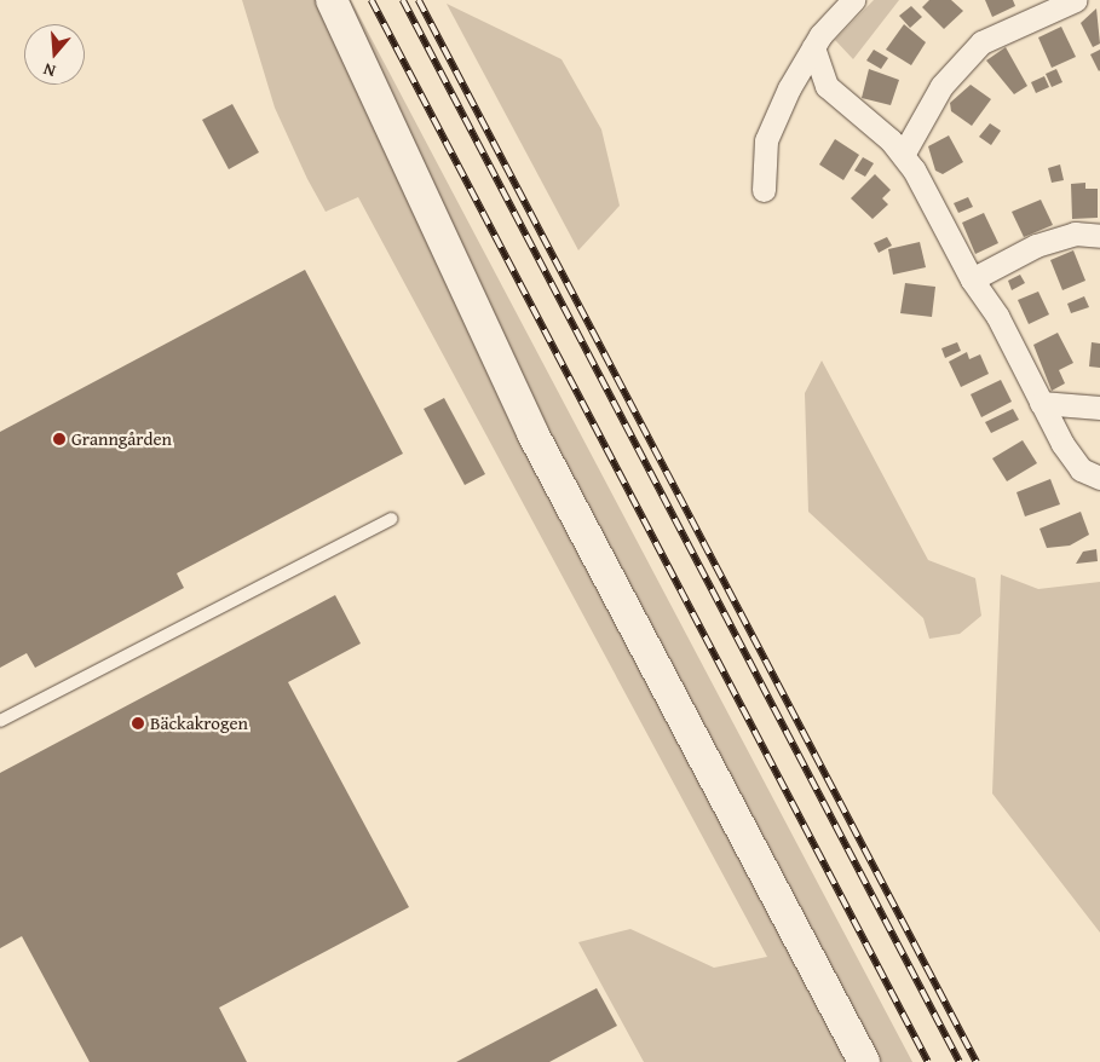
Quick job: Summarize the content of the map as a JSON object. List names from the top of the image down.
{
  "places": ["Granngården", "Bäckakrogen"],
  "north": "bottom"
}
